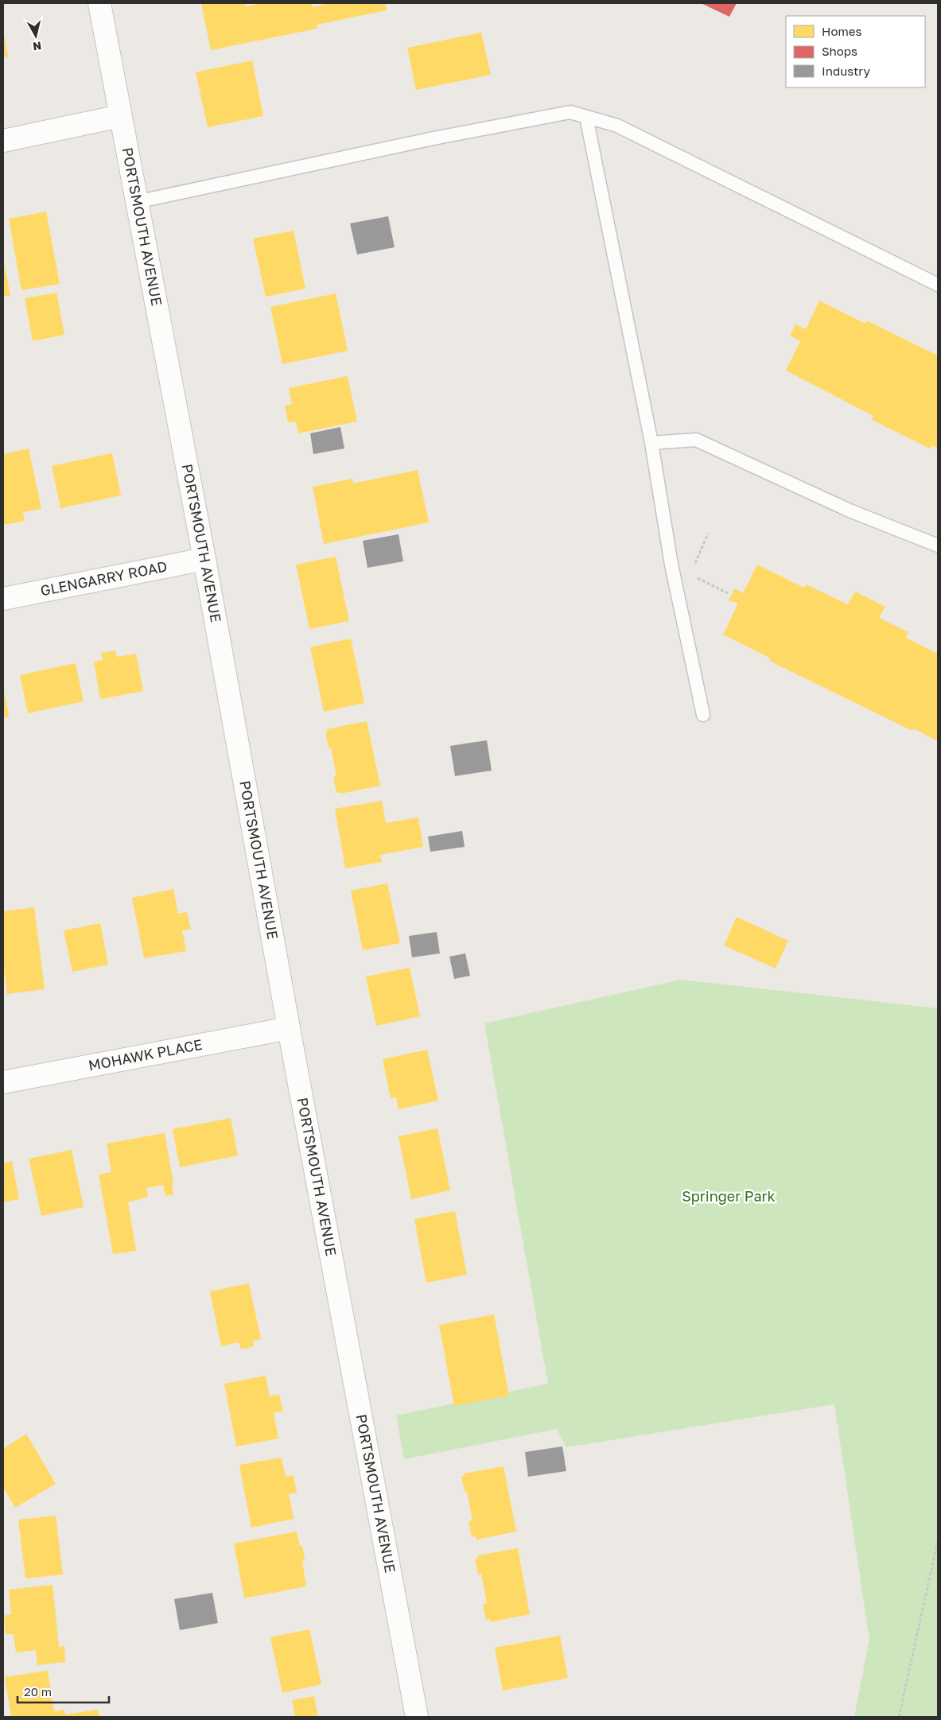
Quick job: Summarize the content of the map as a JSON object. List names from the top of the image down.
{
  "streets": {
    "main road": ["PORTSMOUTH AVENUE", "GLENGARRY ROAD", "MOHAWK PLACE"]
  },
  "crossings": [
    ["PORTSMOUTH AVENUE", "GLENGARRY ROAD"],
    ["PORTSMOUTH AVENUE", "MOHAWK PLACE"]
  ],
  "parks": ["Springer Park"],
  "legend": ["Homes", "Shops", "Industry"],
  "scale_bar": "20 m",
  "north": "bottom"
}
